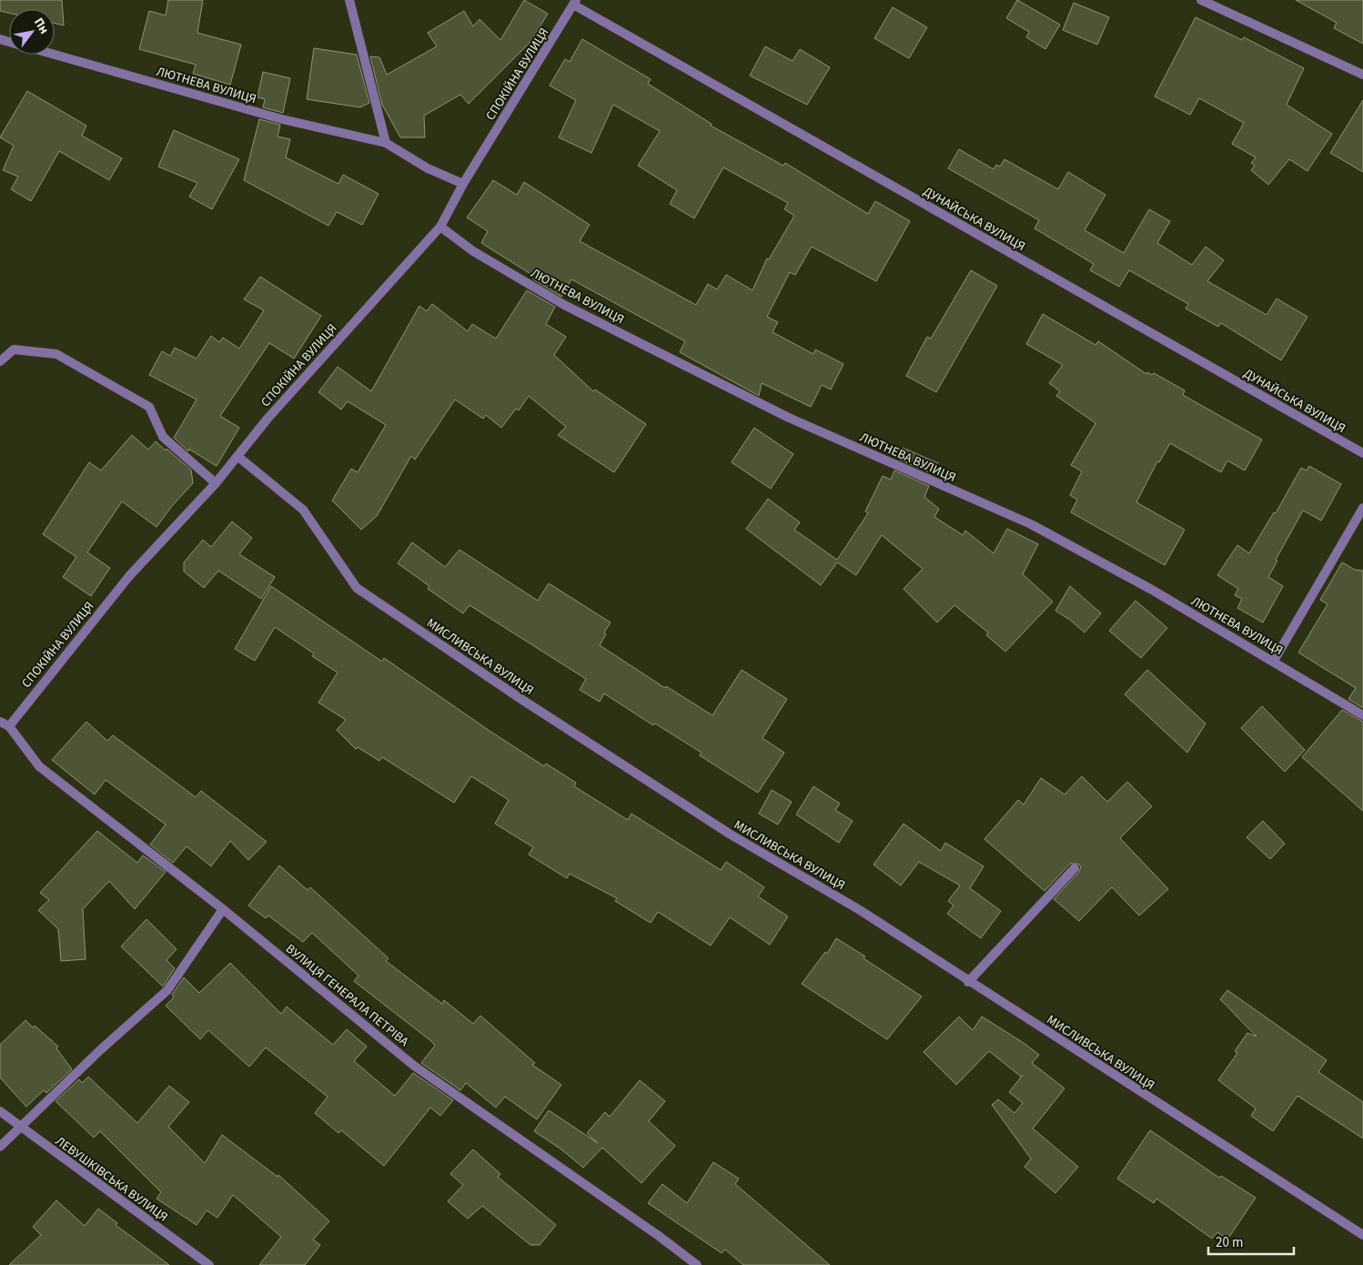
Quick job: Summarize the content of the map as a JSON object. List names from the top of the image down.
{
  "streets": {
    "street": [
      "СПОКІЙНА ВУЛИЦЯ",
      "ЛЮТНЕВА ВУЛИЦЯ",
      "ДУНАЙСЬКА ВУЛИЦЯ",
      "МИСЛИВСЬКА ВУЛИЦЯ",
      "ВУЛИЦЯ ГЕНЕРАЛА ПЕТРІВА",
      "ЛЕВУШКІВСЬКА ВУЛИЦЯ"
    ]
  },
  "crossings": [
    ["СПОКІЙНА ВУЛИЦЯ", "ЛЮТНЕВА ВУЛИЦЯ"],
    ["СПОКІЙНА ВУЛИЦЯ", "ДУНАЙСЬКА ВУЛИЦЯ"],
    ["СПОКІЙНА ВУЛИЦЯ", "МИСЛИВСЬКА ВУЛИЦЯ"],
    ["СПОКІЙНА ВУЛИЦЯ", "ВУЛИЦЯ ГЕНЕРАЛА ПЕТРІВА"]
  ],
  "scale_bar": "20 m",
  "north": "top right"
}
